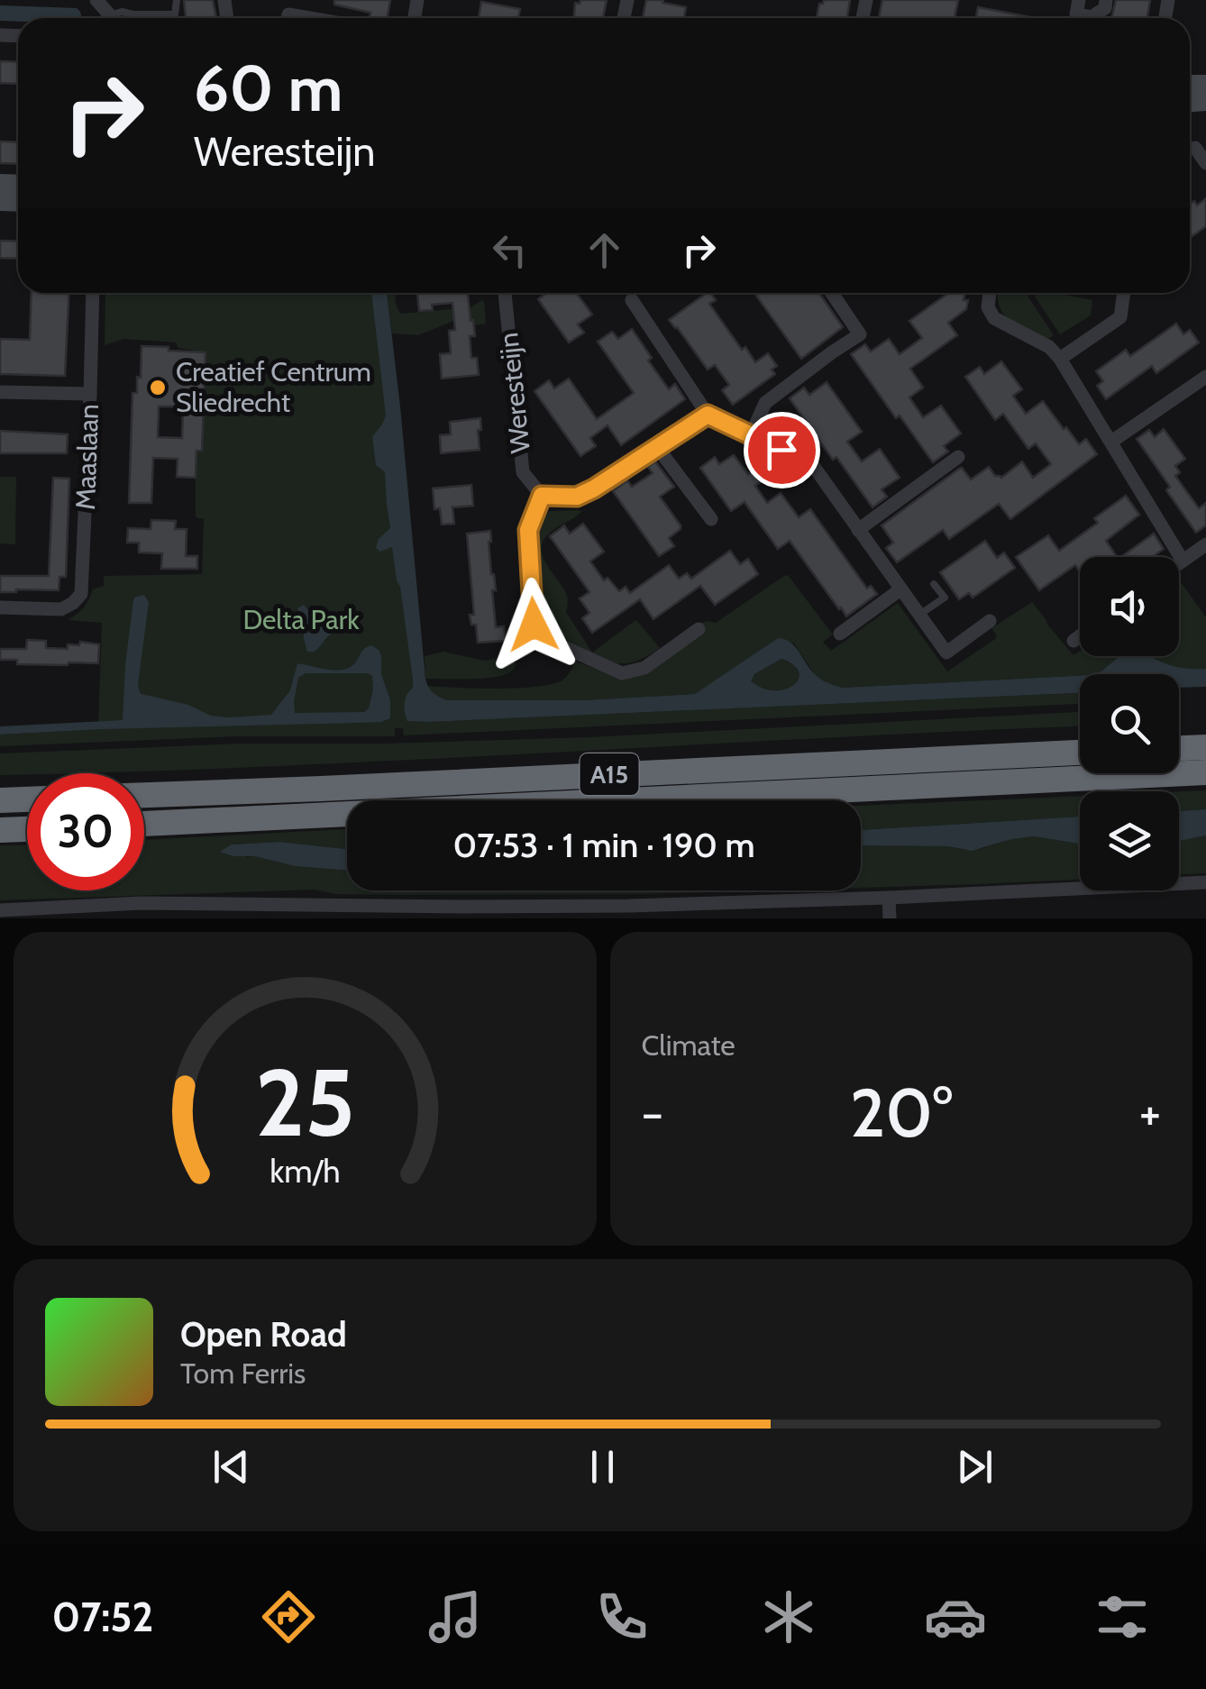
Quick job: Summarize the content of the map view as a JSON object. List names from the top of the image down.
{
  "streets": {
    "highway": ["A15"],
    "street": ["Weresteijn", "Maaslaan"]
  },
  "parks": ["Delta Park"],
  "places": ["Creatief Centrum Sliedrecht"],
  "page": {
    "turn": ["60 m", "Weresteijn"],
    "limit": "30",
    "trip": "07:53 · 1 min · 190 m",
    "tile": "Climate",
    "heat": ["−", "20°", "+"],
    "song": ["Open Road", "Tom Ferris"],
    "tabs": "07:52",
    "gauge": ["25", "km/h"]
  }
}
